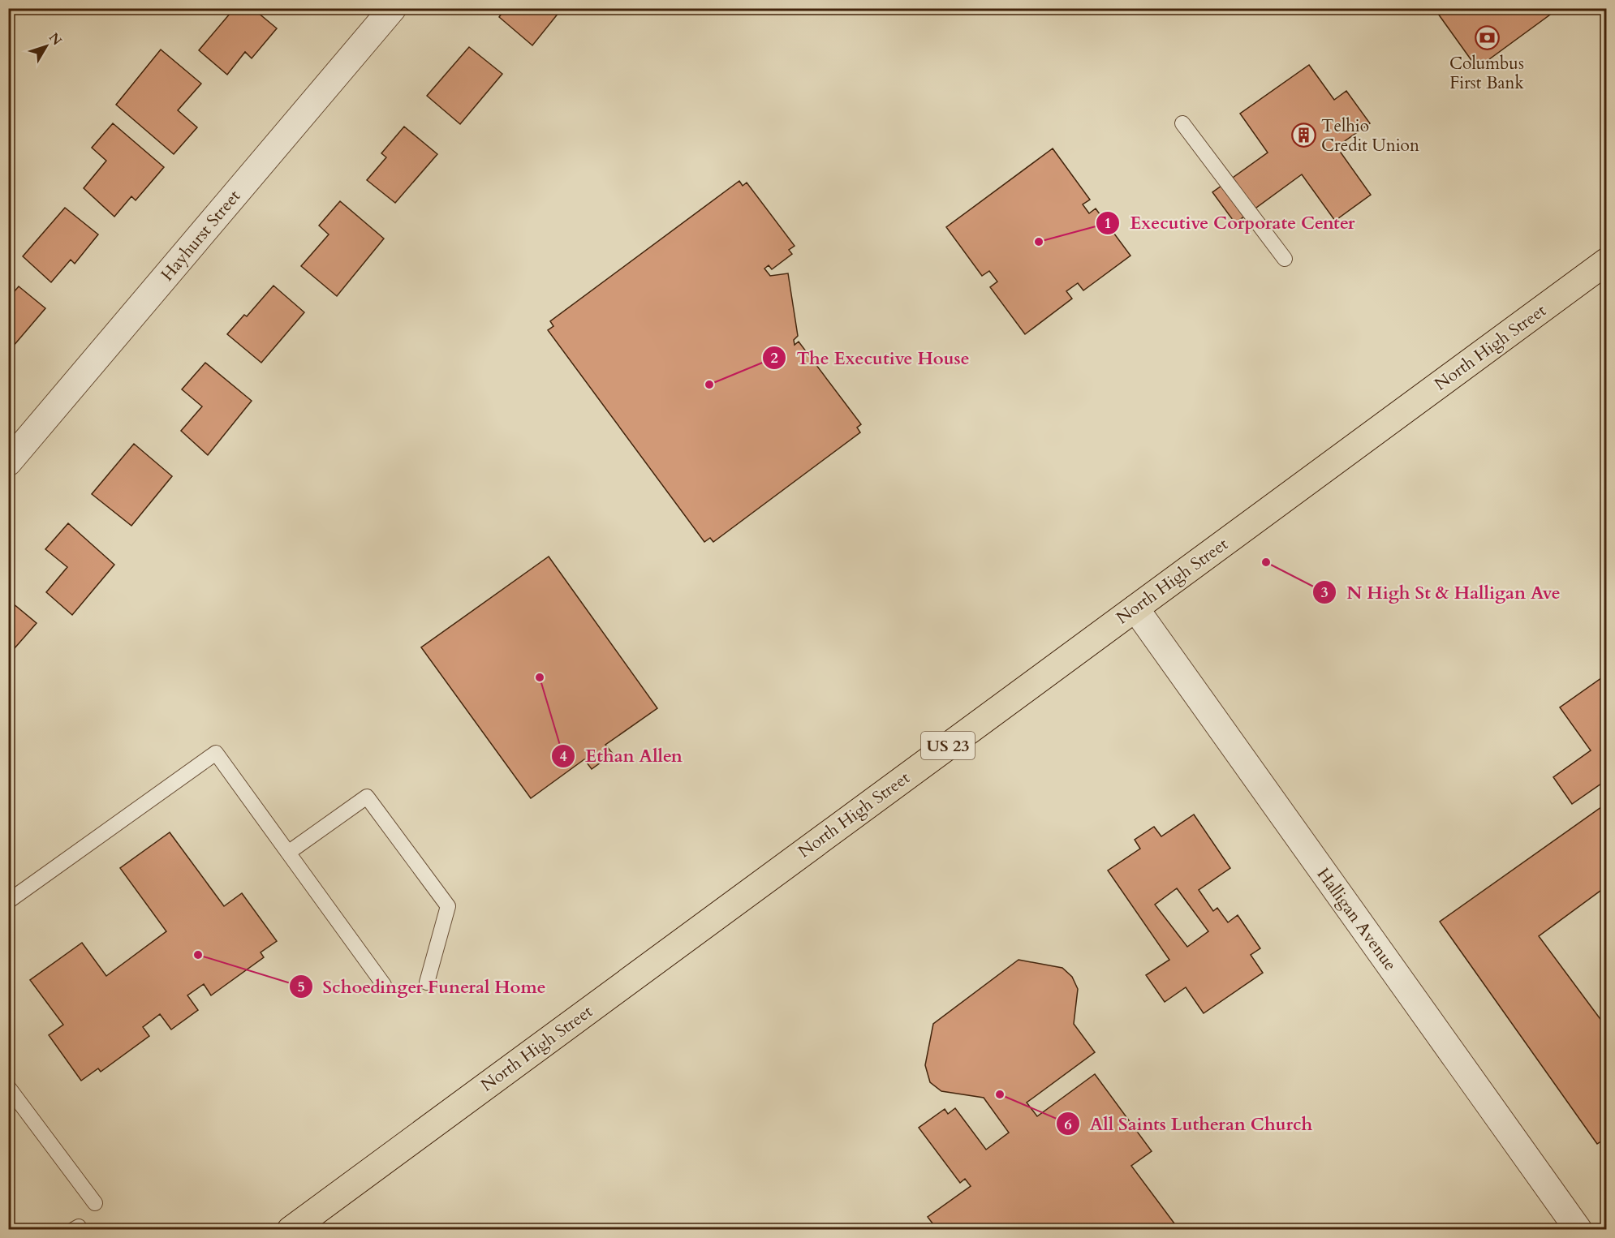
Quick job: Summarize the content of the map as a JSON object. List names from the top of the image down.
{
  "streets": {
    "main road": ["North High Street", "US 23"],
    "street": ["Hayhurst Street", "Halligan Avenue"]
  },
  "crossings": [
    ["North High Street", "Halligan Avenue"]
  ],
  "places": {
    "bank": ["Columbus First Bank"],
    "building": ["Telhio Credit Union"],
    "other": [
      "Executive Corporate Center",
      "The Executive House",
      "N High St & Halligan Ave",
      "Ethan Allen",
      "Schoedinger Funeral Home",
      "All Saints Lutheran Church"
    ]
  },
  "north": "top right"
}
